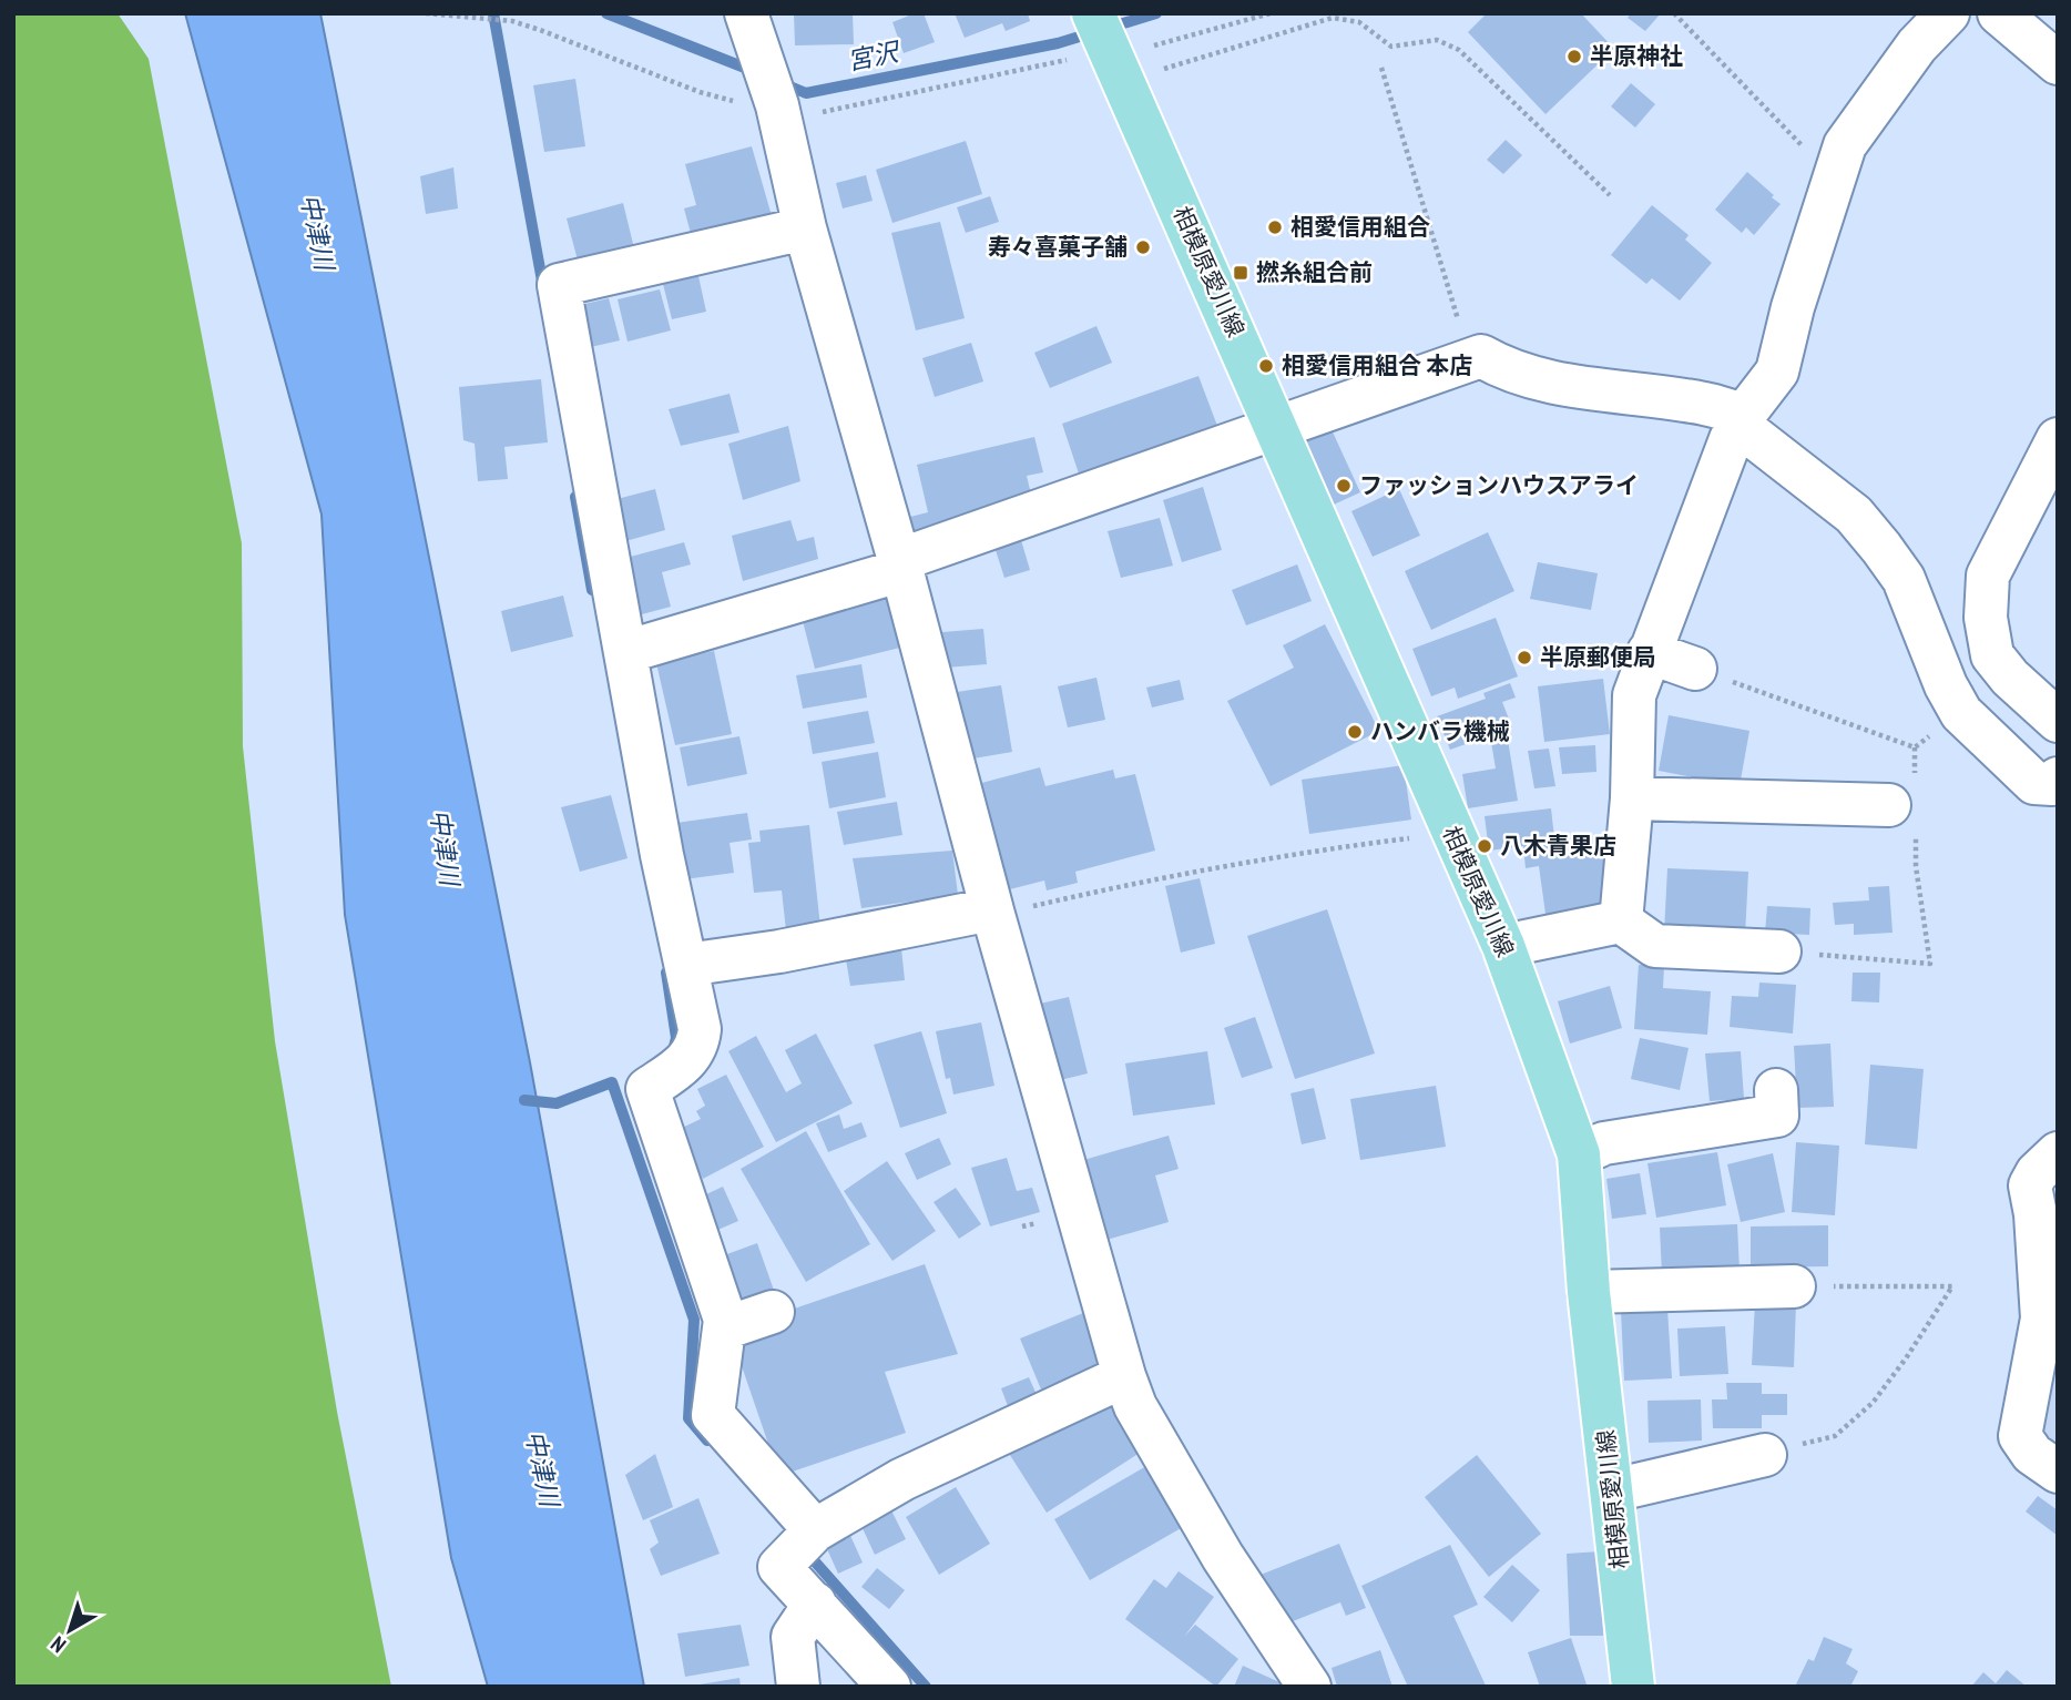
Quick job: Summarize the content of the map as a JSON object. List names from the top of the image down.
{
  "streets": {
    "main road": ["相模原愛川線"]
  },
  "water": ["宮沢", "中津川"],
  "places": {
    "other": [
      "半原神社",
      "相愛信用組合",
      "寿々喜菓子舗",
      "相愛信用組合 本店",
      "ファッションハウスアライ",
      "半原郵便局",
      "ハンバラ機械",
      "八木青果店"
    ],
    "transit": ["撚糸組合前"]
  },
  "north": "bottom left"
}
